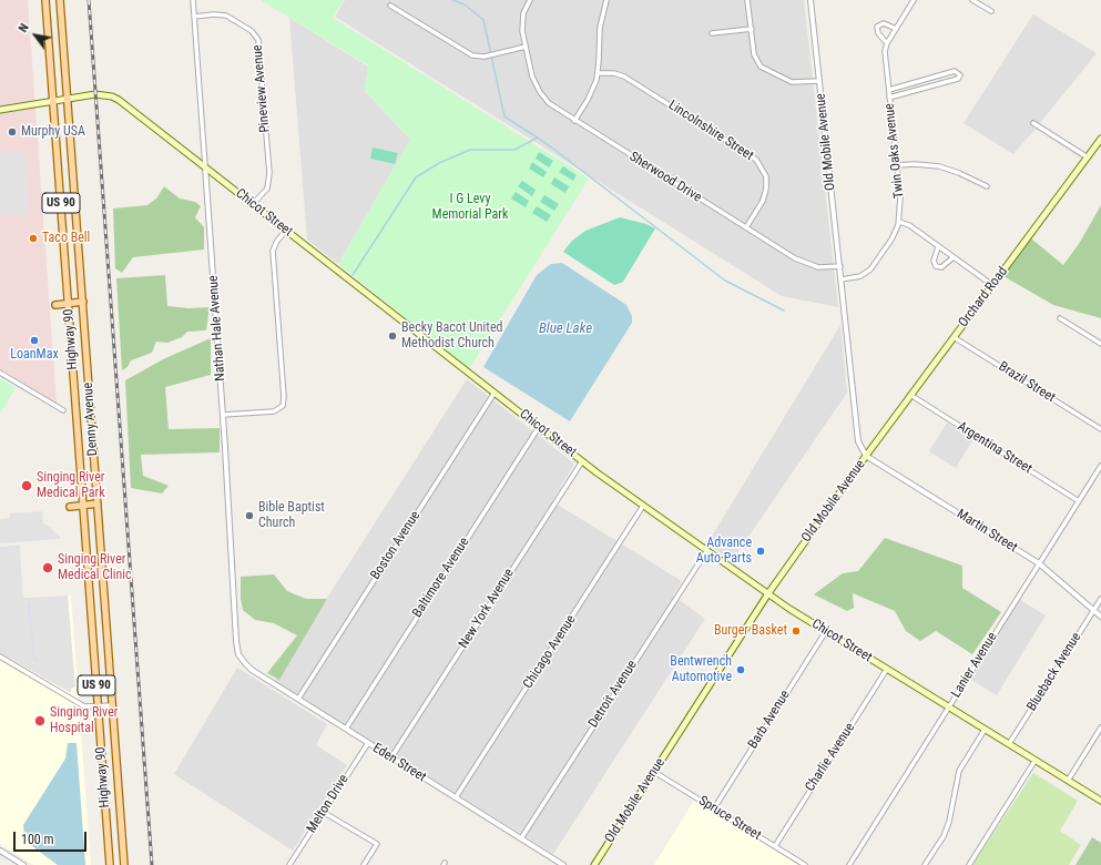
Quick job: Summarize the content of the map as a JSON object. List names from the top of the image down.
{
  "streets": {
    "main road": [
      "Old Mobile Avenue",
      "US 90",
      "Chicot Street",
      "Orchard Road",
      "Highway 90",
      "Denny Avenue"
    ],
    "street": [
      "Pineview Avenue",
      "Lincolnshire Street",
      "Twin Oaks Avenue",
      "Sherwood Drive",
      "Nathan Hale Avenue",
      "Brazil Street",
      "Argentina Street",
      "Martin Street",
      "Boston Avenue",
      "Baltimore Avenue",
      "New York Avenue",
      "Chicago Avenue",
      "Lanier Avenue",
      "Blueback Avenue",
      "Detroit Avenue",
      "Barb Avenue",
      "Charlie Avenue",
      "Eden Street",
      "Melton Drive",
      "Spruce Street"
    ]
  },
  "crossings": [
    ["Pineview Avenue", "Chicot Street"],
    ["Pineview Avenue", "Nathan Hale Avenue"],
    ["Lincolnshire Street", "Sherwood Drive"],
    ["Old Mobile Avenue", "Twin Oaks Avenue"],
    ["Old Mobile Avenue", "Sherwood Drive"],
    ["Old Mobile Avenue", "Chicot Street"],
    ["Old Mobile Avenue", "Orchard Road"],
    ["Old Mobile Avenue", "Martin Street"],
    ["Old Mobile Avenue", "Spruce Street"],
    ["Chicot Street", "Nathan Hale Avenue"],
    ["Chicot Street", "Highway 90"],
    ["Chicot Street", "Denny Avenue"],
    ["Chicot Street", "Boston Avenue"],
    ["Chicot Street", "Baltimore Avenue"],
    ["Chicot Street", "New York Avenue"],
    ["Chicot Street", "Chicago Avenue"],
    ["Chicot Street", "Lanier Avenue"],
    ["Chicot Street", "Blueback Avenue"],
    ["Chicot Street", "Detroit Avenue"],
    ["Chicot Street", "Barb Avenue"],
    ["Chicot Street", "Charlie Avenue"],
    ["Orchard Road", "Brazil Street"],
    ["Orchard Road", "Argentina Street"],
    ["Orchard Road", "Martin Street"],
    ["Nathan Hale Avenue", "Eden Street"],
    ["Argentina Street", "Lanier Avenue"],
    ["Martin Street", "Lanier Avenue"],
    ["Martin Street", "Blueback Avenue"],
    ["Boston Avenue", "Eden Street"],
    ["Baltimore Avenue", "Eden Street"],
    ["New York Avenue", "Eden Street"],
    ["Chicago Avenue", "Eden Street"],
    ["Detroit Avenue", "Eden Street"],
    ["Barb Avenue", "Spruce Street"],
    ["Charlie Avenue", "Spruce Street"],
    ["Eden Street", "Melton Drive"]
  ],
  "water": ["Blue Lake"],
  "parks": ["I G Levy Memorial Park"],
  "places": [
    "Murphy USA",
    "Taco Bell",
    "Becky Bacot United Methodist Church",
    "LoanMax",
    "Singing River Medical Park",
    "Bible Baptist Church",
    "Advance Auto Parts",
    "Singing River Medical Clinic",
    "Burger Basket",
    "Bentwrench Automotive",
    "Singing River Hospital"
  ],
  "scale_bar": "100 m",
  "north": "top left"
}
